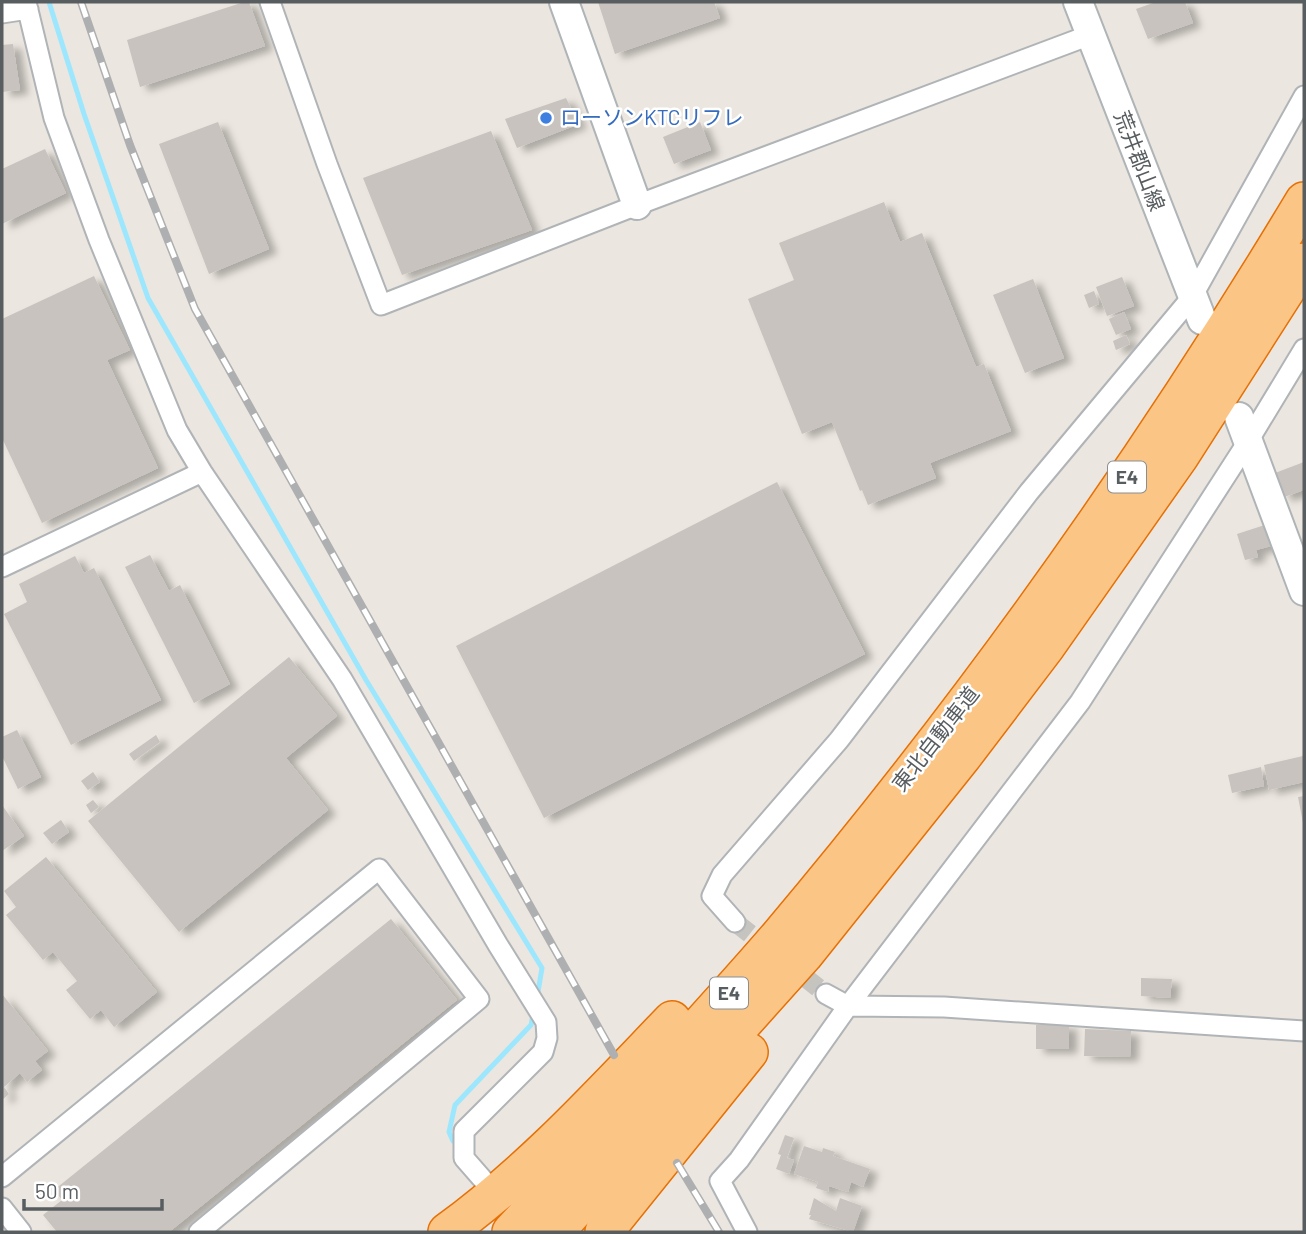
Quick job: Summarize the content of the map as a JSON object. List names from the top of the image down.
{
  "streets": {
    "highway": ["E4", "東北自動車道"],
    "main road": ["荒井郡山線"]
  },
  "places": ["ローソンKTCリフレ"],
  "scale_bar": "50 m"
}
